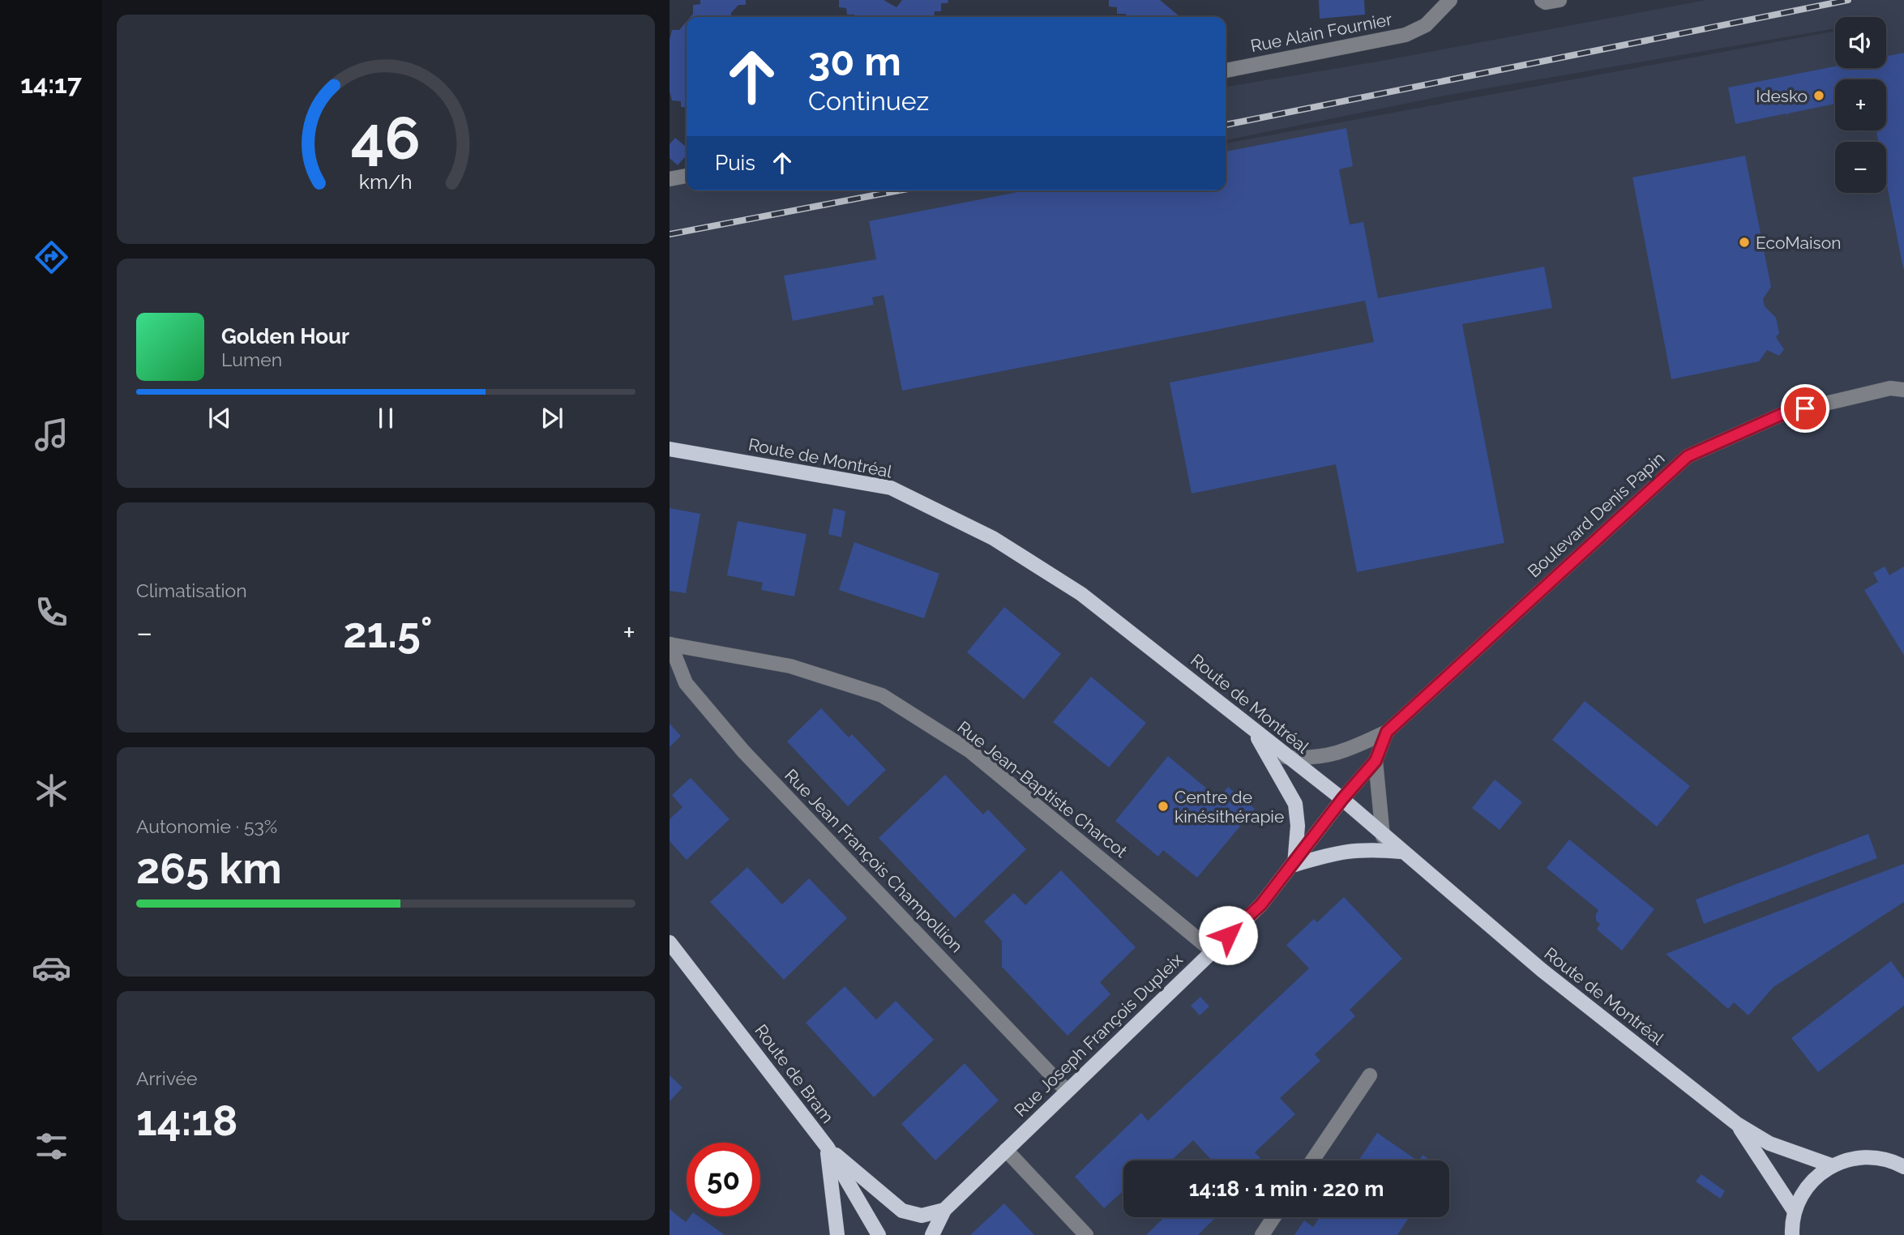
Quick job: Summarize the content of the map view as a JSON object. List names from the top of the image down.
{
  "streets": {
    "main road": ["Route de Montréal", "Rue Joseph François Dupleix", "Route de Bram"],
    "street": [
      "Rue Alain Fournier",
      "Boulevard Denis Papin",
      "Rue Jean-Baptiste Charcot",
      "Rue Jean François Champollion"
    ]
  },
  "crossings": [
    ["Route de Montréal", "Boulevard Denis Papin"],
    ["Route de Montréal", "Rue Joseph François Dupleix"],
    ["Boulevard Denis Papin", "Rue Joseph François Dupleix"],
    ["Rue Jean-Baptiste Charcot", "Rue Jean François Champollion"],
    ["Rue Jean-Baptiste Charcot", "Rue Joseph François Dupleix"],
    ["Rue Jean François Champollion", "Rue Joseph François Dupleix"]
  ],
  "places": ["Idesko", "EcoMaison", "Centre de kinésithérapie"],
  "page": {
    "tabs": "14:17",
    "map_buttons": ["+", "−"],
    "turn": ["30 m", "Continuez"],
    "then": "Puis",
    "song": ["Golden Hour", "Lumen"],
    "tile": [
      "Climatisation",
      ["Autonomie · 53%", "265 km"],
      ["Arrivée", "14:18"]
    ],
    "heat": ["−", "21.5°", "+"],
    "limit": "50",
    "trip": "14:18 · 1 min · 220 m",
    "gauge": ["46", "km/h"]
  }
}
